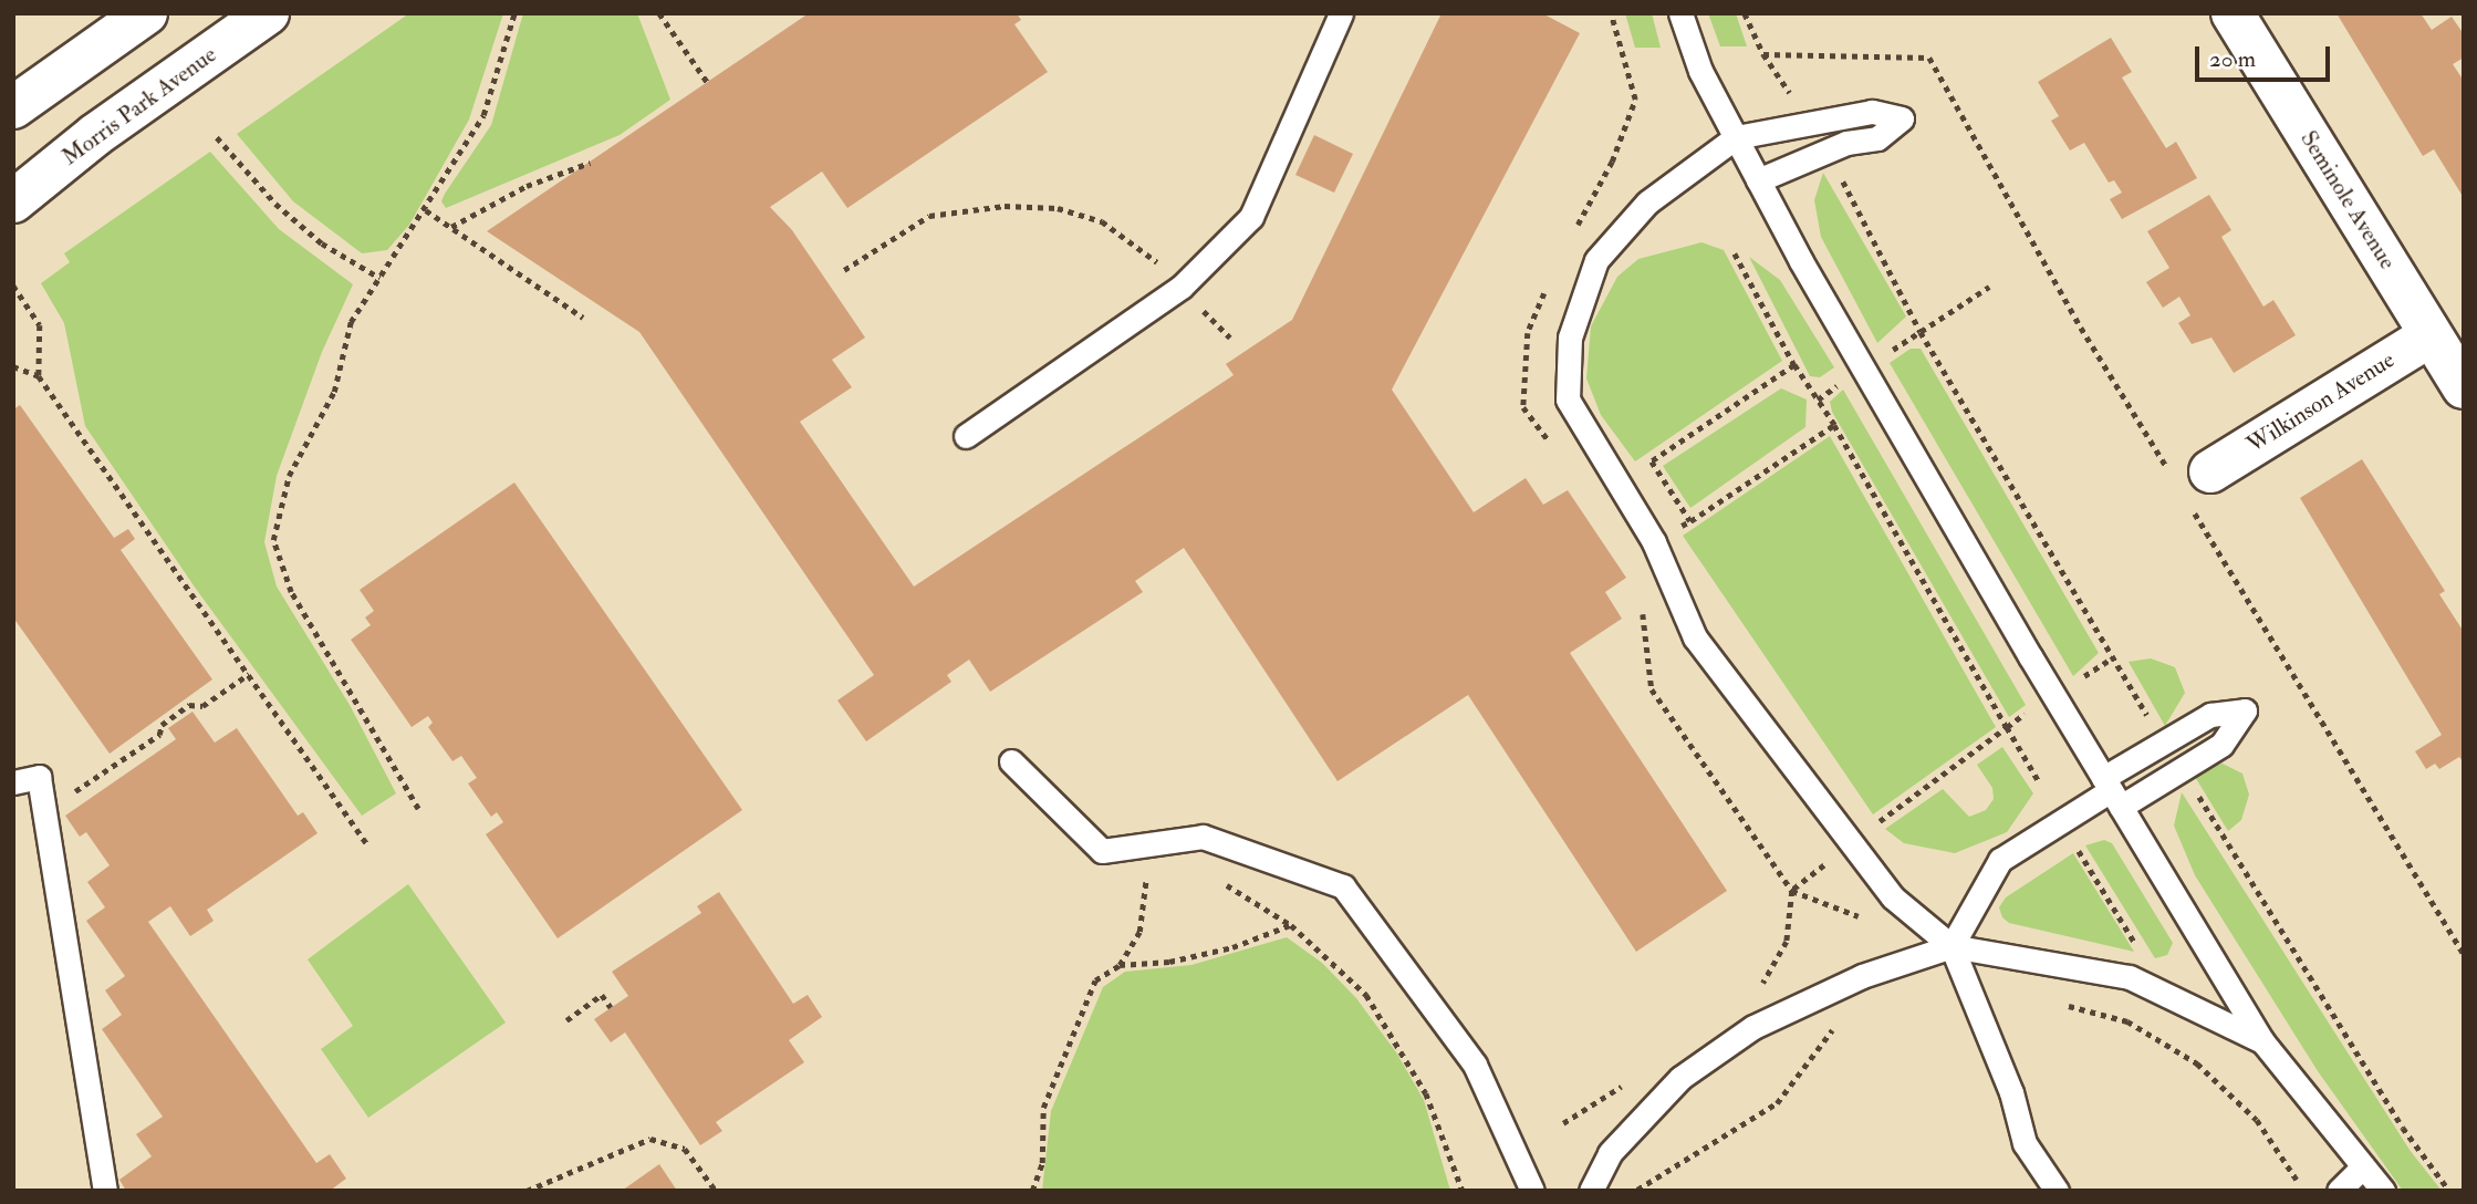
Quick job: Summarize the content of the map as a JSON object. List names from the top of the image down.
{
  "streets": {
    "street": ["Morris Park Avenue", "Seminole Avenue", "Wilkinson Avenue"]
  },
  "crossings": [
    ["Seminole Avenue", "Wilkinson Avenue"]
  ],
  "scale_bar": "20 m"
}
